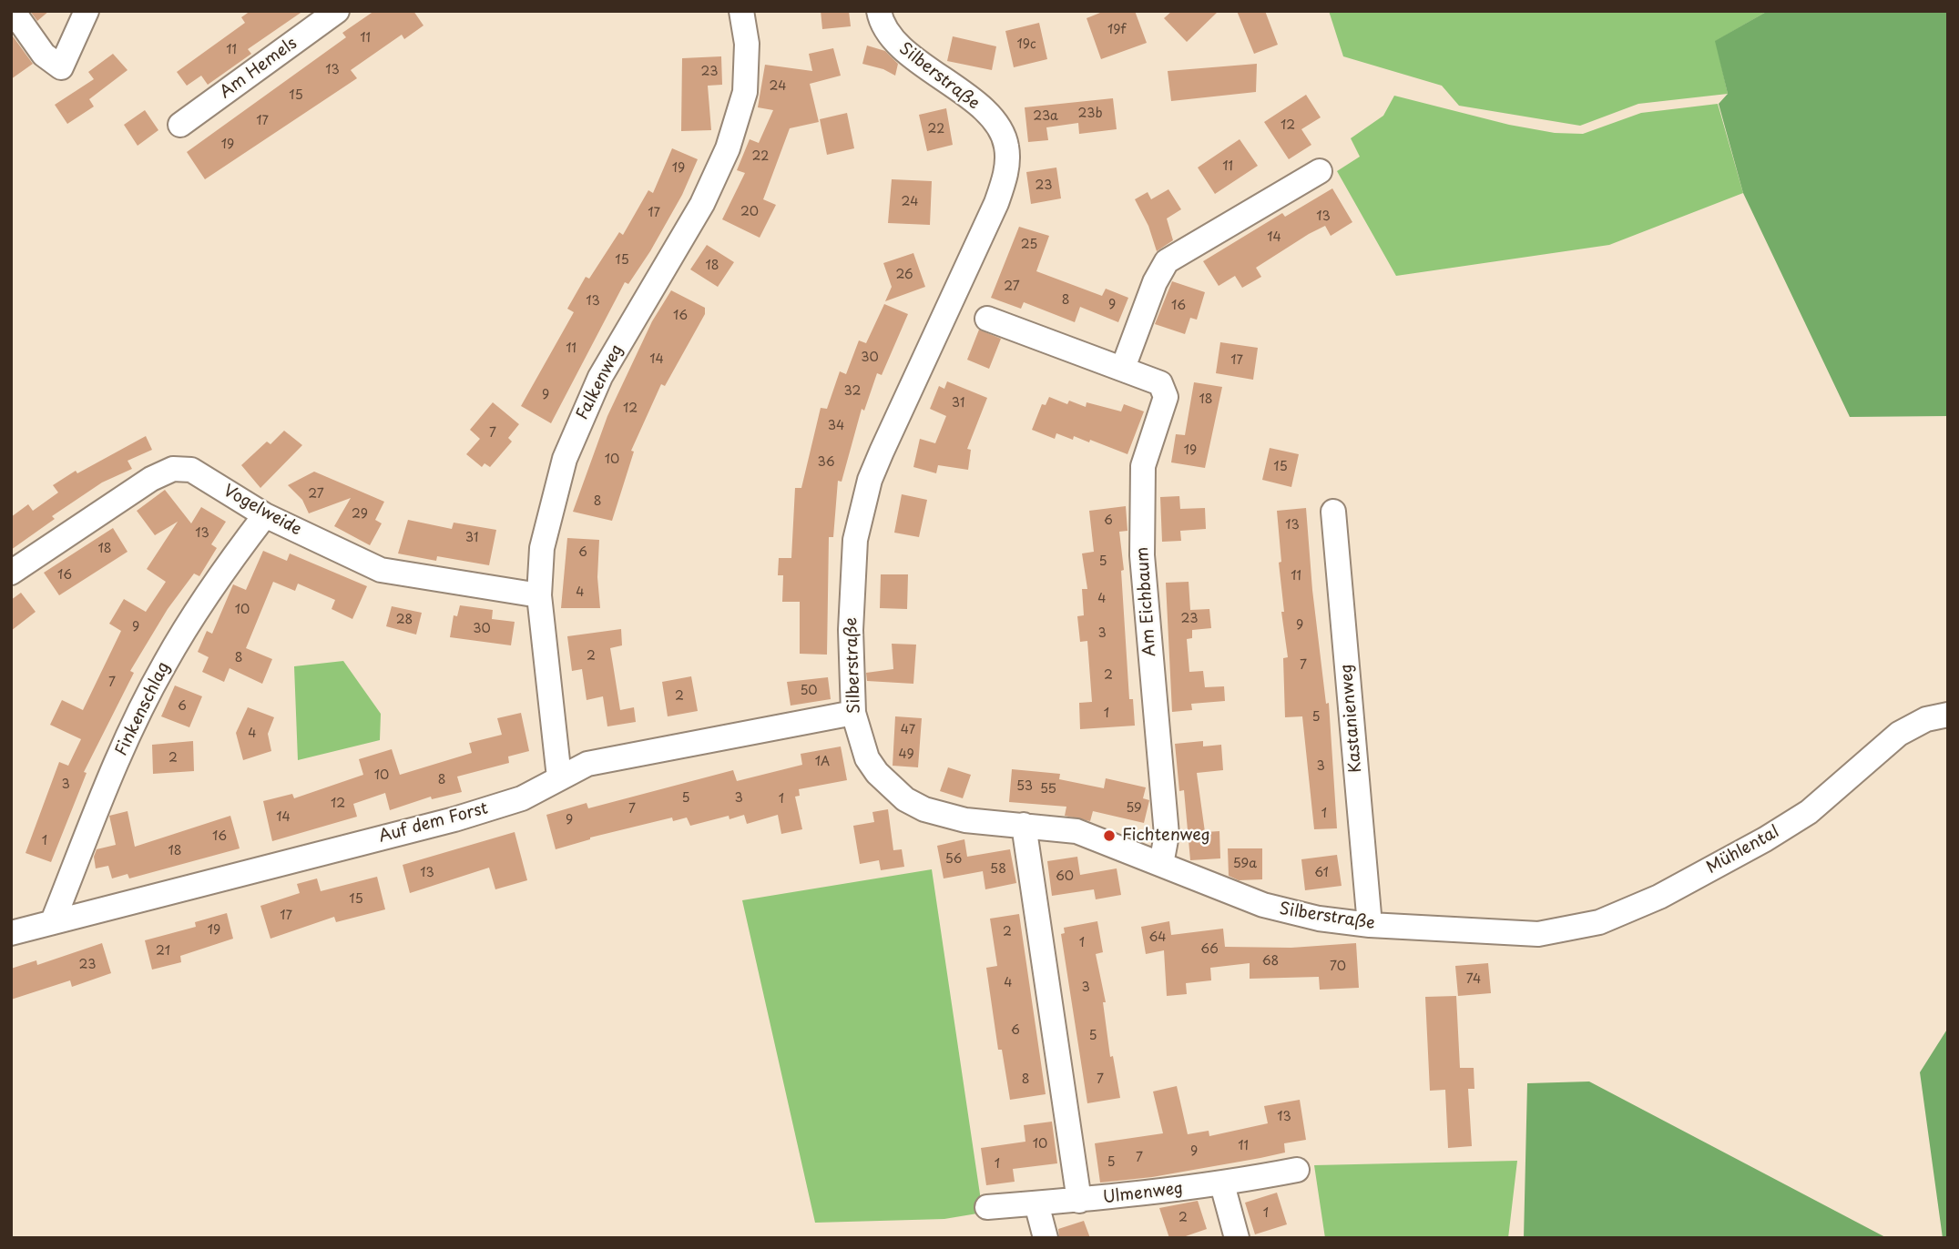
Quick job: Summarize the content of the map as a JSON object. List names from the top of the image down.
{
  "streets": {
    "street": [
      "Am Hemels",
      "Silberstraße",
      "Falkenweg",
      "Vogelweide",
      "Am Eichbaum",
      "Finkenschlag",
      "Kastanienweg",
      "Auf dem Forst",
      "Mühlental",
      "Ulmenweg"
    ]
  },
  "crossings": [
    ["Silberstraße", "Am Eichbaum"],
    ["Silberstraße", "Kastanienweg"],
    ["Silberstraße", "Auf dem Forst"],
    ["Silberstraße", "Mühlental"],
    ["Falkenweg", "Vogelweide"],
    ["Falkenweg", "Auf dem Forst"],
    ["Vogelweide", "Finkenschlag"],
    ["Finkenschlag", "Auf dem Forst"]
  ],
  "places": ["Fichtenweg"],
  "house_numbers": [
    "19f",
    "11",
    "19c",
    "11",
    "13",
    "23",
    "24",
    "15",
    "23b",
    "23a",
    "17",
    "12",
    "22",
    "19",
    "22",
    "11",
    "19",
    "23",
    "24",
    "20",
    "17",
    "13",
    "14",
    "25",
    "15",
    "18",
    "26",
    "27",
    "8",
    "13",
    "9",
    "16",
    "16",
    "11",
    "30",
    "14",
    "17",
    "32",
    "9",
    "18",
    "31",
    "12",
    "34",
    "7",
    "19",
    "10",
    "36",
    "15",
    "27",
    "8",
    "29",
    "6",
    "13",
    "13",
    "31",
    "18",
    "6",
    "5",
    "16",
    "11",
    "4",
    "4",
    "10",
    "23",
    "28",
    "9",
    "9",
    "30",
    "3",
    "2",
    "8",
    "7",
    "2",
    "7",
    "50",
    "2",
    "6",
    "1",
    "5",
    "47",
    "4",
    "49",
    "2",
    "1A",
    "3",
    "10",
    "8",
    "3",
    "53",
    "55",
    "5",
    "3",
    "1",
    "12",
    "59",
    "7",
    "1",
    "14",
    "9",
    "16",
    "1",
    "18",
    "56",
    "59a",
    "58",
    "13",
    "61",
    "60",
    "15",
    "17",
    "19",
    "2",
    "64",
    "1",
    "66",
    "21",
    "68",
    "23",
    "70",
    "74",
    "4",
    "3",
    "6",
    "5",
    "8",
    "7",
    "13",
    "10",
    "11",
    "9",
    "7",
    "5",
    "1",
    "1",
    "2"
  ]
}
